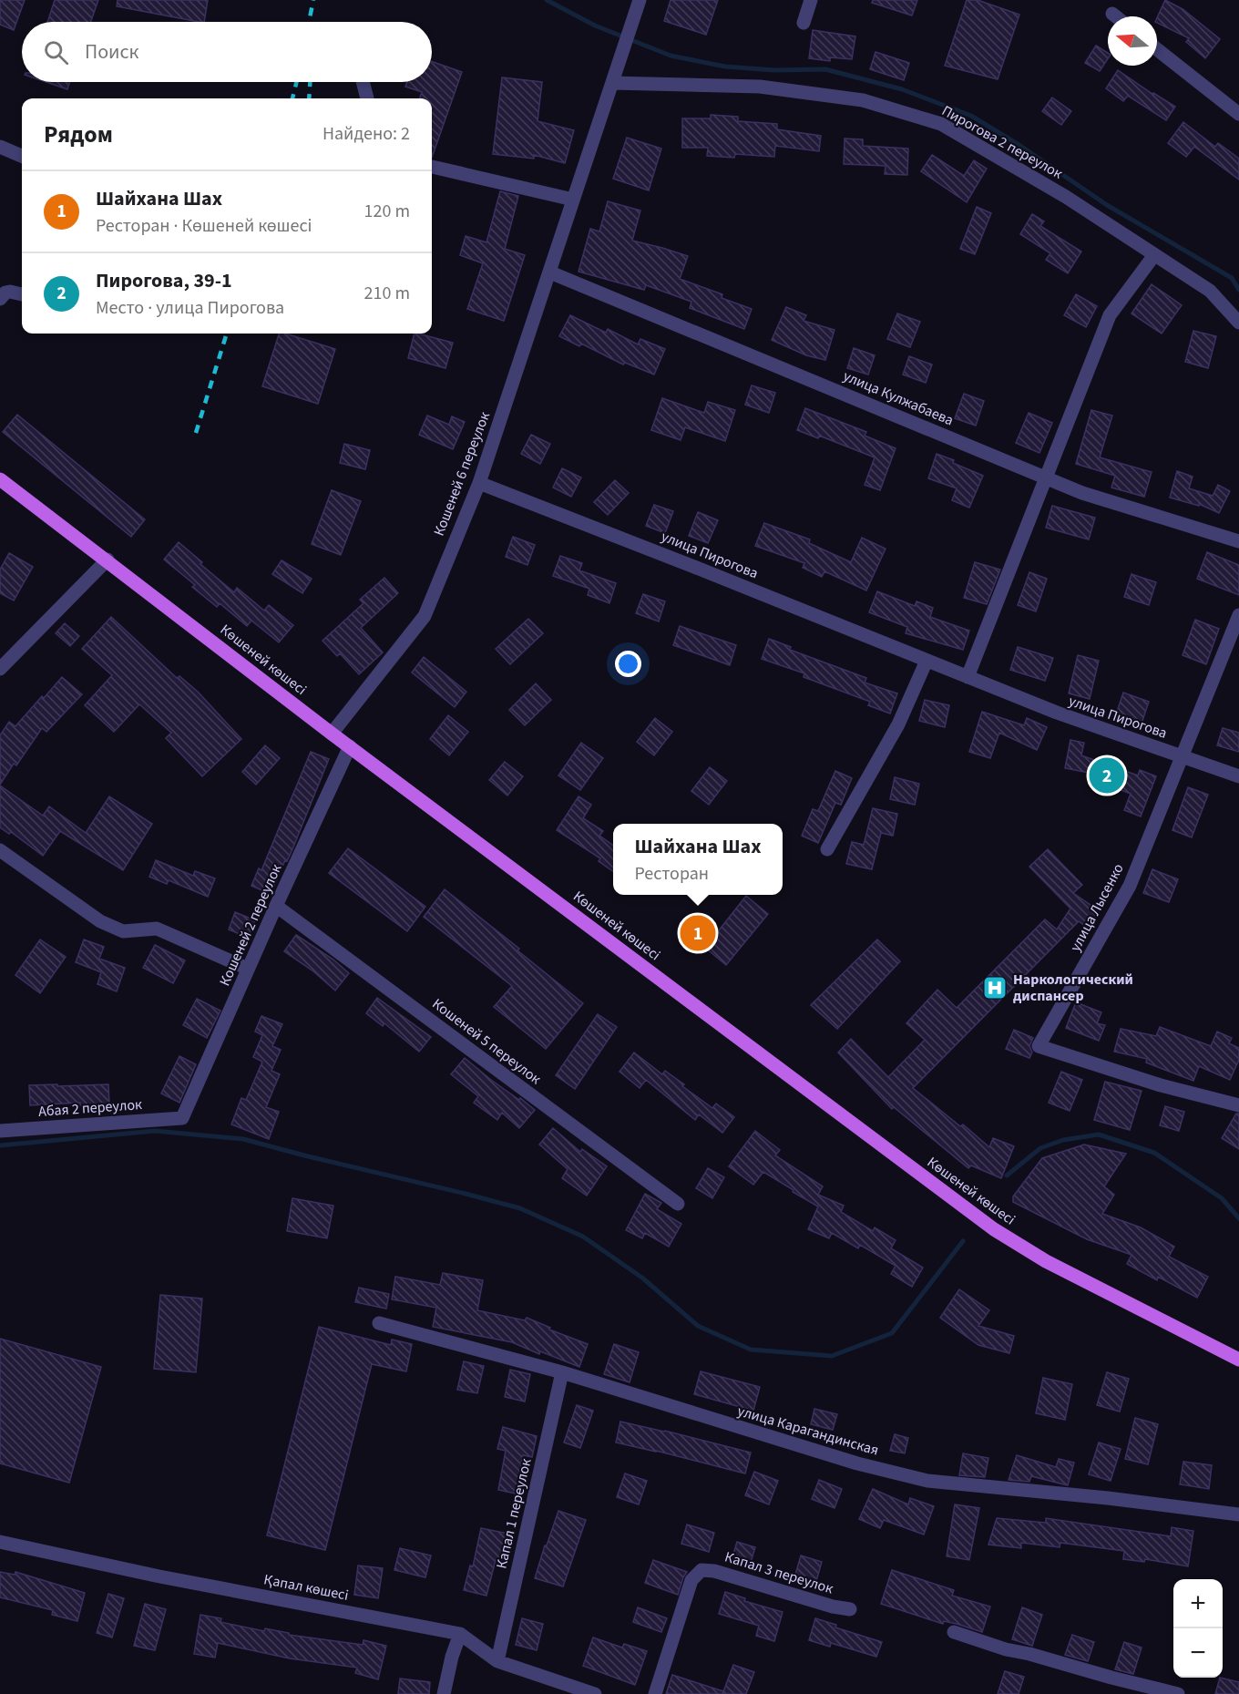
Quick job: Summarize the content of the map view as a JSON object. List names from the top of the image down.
{
  "streets": {
    "main road": ["Көшеней көшесі"],
    "street": [
      "Пирогова 2 переулок",
      "улица Кулжабаева",
      "Кошеней 6 переулок",
      "улица Пирогова",
      "улица Лысенко",
      "Кошеней 2 переулок",
      "Кошеней 5 переулок",
      "Абая 2 переулок",
      "улица Карагандинская",
      "Капал 1 переулок",
      "Капал 3 переулок",
      "Қапал көшесі"
    ]
  },
  "crossings": [
    ["Пирогова 2 переулок", "Кошеней 6 переулок"],
    ["улица Кулжабаева", "Кошеней 6 переулок"],
    ["Кошеней 6 переулок", "улица Пирогова"],
    ["Кошеней 6 переулок", "Көшеней көшесі"],
    ["улица Пирогова", "улица Лысенко"],
    ["Көшеней көшесі", "Кошеней 2 переулок"],
    ["Кошеней 2 переулок", "Кошеней 5 переулок"],
    ["Кошеней 2 переулок", "Абая 2 переулок"],
    ["улица Карагандинская", "Капал 1 переулок"],
    ["Капал 1 переулок", "Қапал көшесі"]
  ],
  "places": {
    "hospital": ["Наркологический диспансер"]
  },
  "north": "left",
  "page": {
    "search": "Поиск",
    "heading": ["Рядом", "Найдено: 2"],
    "list": [
      {
        "mark": "1",
        "name": "Шайхана Шах",
        "note": "Ресторан · Көшеней көшесі",
        "value": "120 m"
      },
      {
        "mark": "2",
        "name": "Пирогова, 39-1",
        "note": "Место · улица Пирогова",
        "value": "210 m"
      }
    ],
    "pins": ["2", "1"],
    "popup": ["Шайхана Шах", "Ресторан"],
    "map_buttons": ["+", "−"]
  }
}
